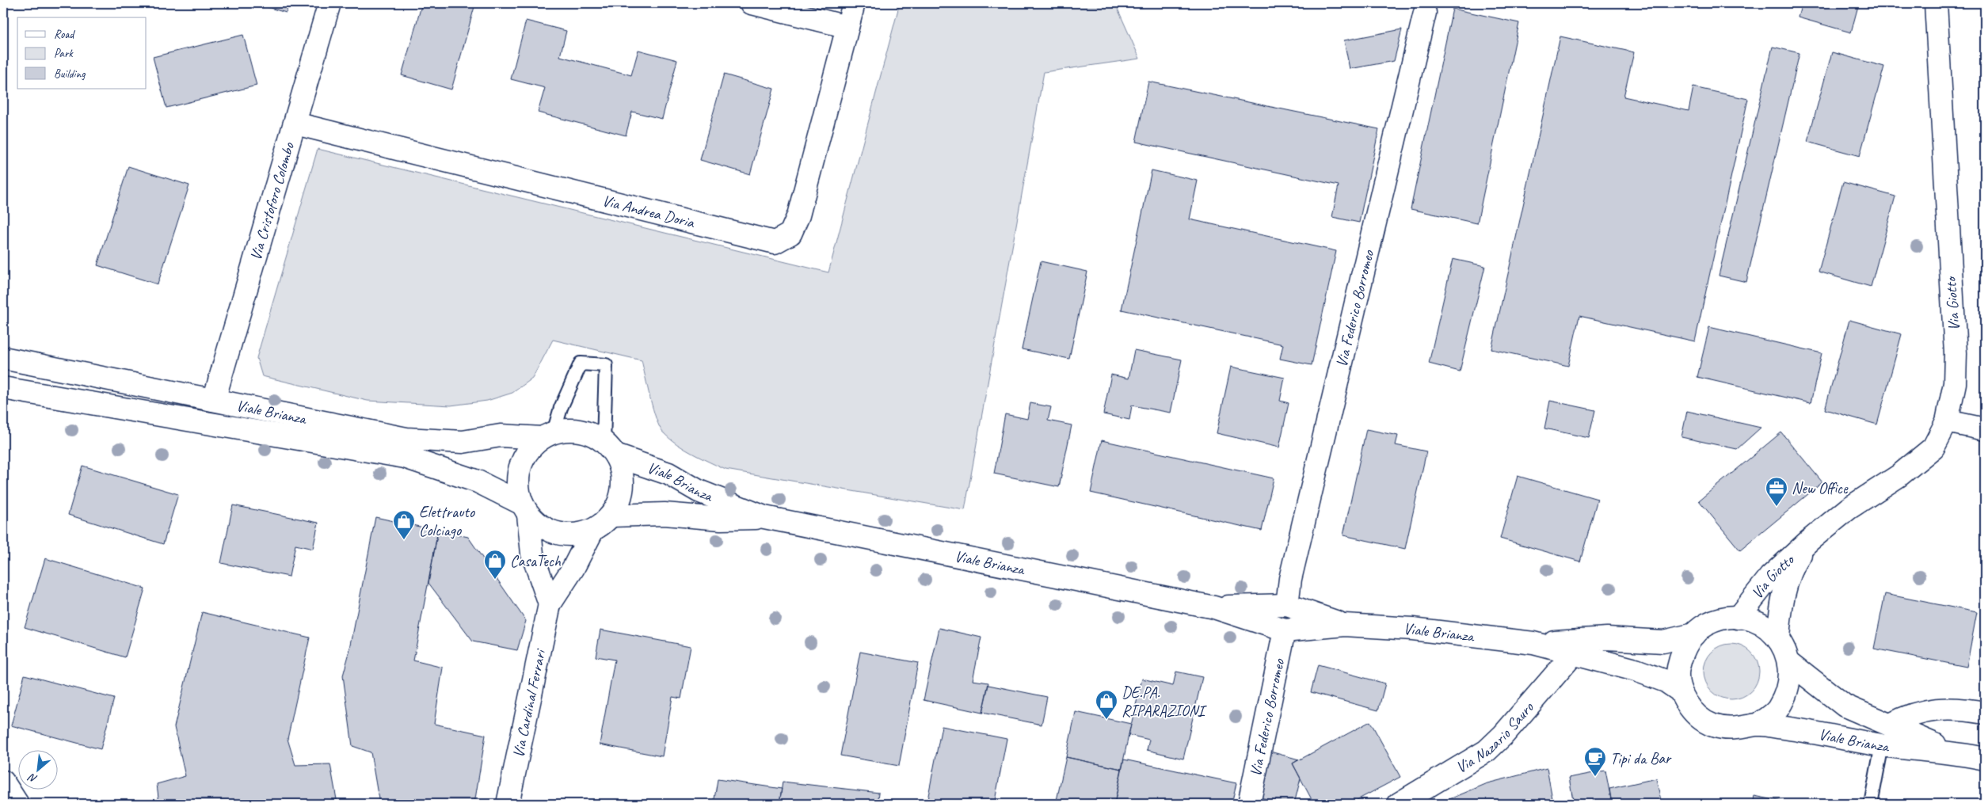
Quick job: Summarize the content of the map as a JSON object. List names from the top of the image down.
{
  "streets": {
    "main road": [
      "Via Cristoforo Colombo",
      "Via Andrea Doria",
      "Via Giotto",
      "Via Federico Borromeo",
      "Viale Brianza",
      "Via Cardinal Ferrari",
      "Via Nazario Sauro"
    ]
  },
  "crossings": [
    ["Via Cristoforo Colombo", "Via Andrea Doria"],
    ["Via Cristoforo Colombo", "Viale Brianza"],
    ["Via Giotto", "Viale Brianza"],
    ["Via Federico Borromeo", "Viale Brianza"],
    ["Viale Brianza", "Via Cardinal Ferrari"],
    ["Viale Brianza", "Via Nazario Sauro"]
  ],
  "places": {
    "office": ["New Office"],
    "shop": ["Elettrauto Colciago", "CasaTech", "DE.PA. RIPARAZIONI"],
    "cafe": ["Tipi da Bar"]
  },
  "legend": ["Road", "Park", "Building"],
  "north": "bottom left"
}
